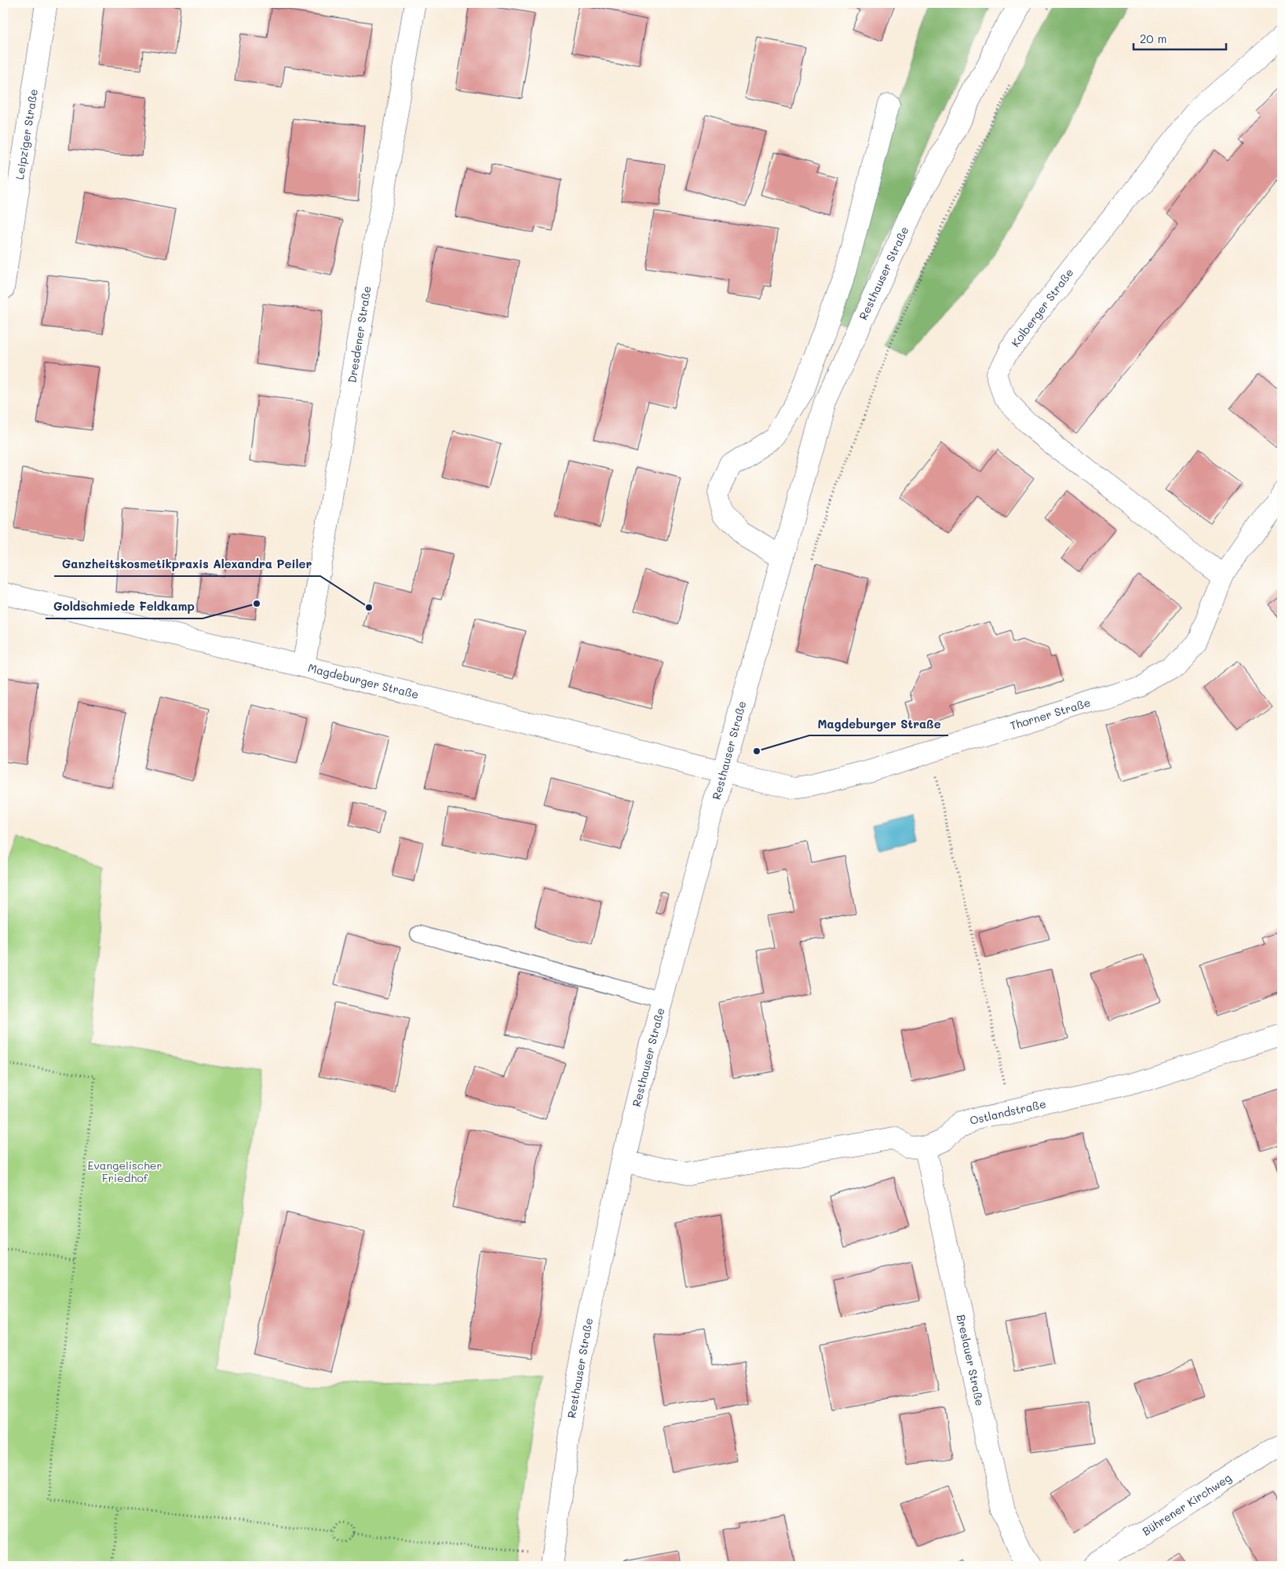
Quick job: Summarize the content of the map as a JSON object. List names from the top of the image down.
{
  "streets": {
    "street": [
      "Leipziger Straße",
      "Resthauser Straße",
      "Kolberger Straße",
      "Dresdener Straße",
      "Magdeburger Straße",
      "Thorner Straße",
      "Ostlandstraße",
      "Breslauer Straße",
      "Bührener Kirchweg"
    ]
  },
  "crossings": [
    ["Resthauser Straße", "Magdeburger Straße"],
    ["Resthauser Straße", "Thorner Straße"],
    ["Kolberger Straße", "Thorner Straße"],
    ["Dresdener Straße", "Magdeburger Straße"],
    ["Magdeburger Straße", "Thorner Straße"],
    ["Ostlandstraße", "Breslauer Straße"]
  ],
  "parks": ["Evangelischer Friedhof"],
  "places": ["Goldschmiede Feldkamp", "Ganzheitskosmetikpraxis Alexandra Peiler", "Magdeburger Straße"],
  "scale_bar": "20 m"
}
